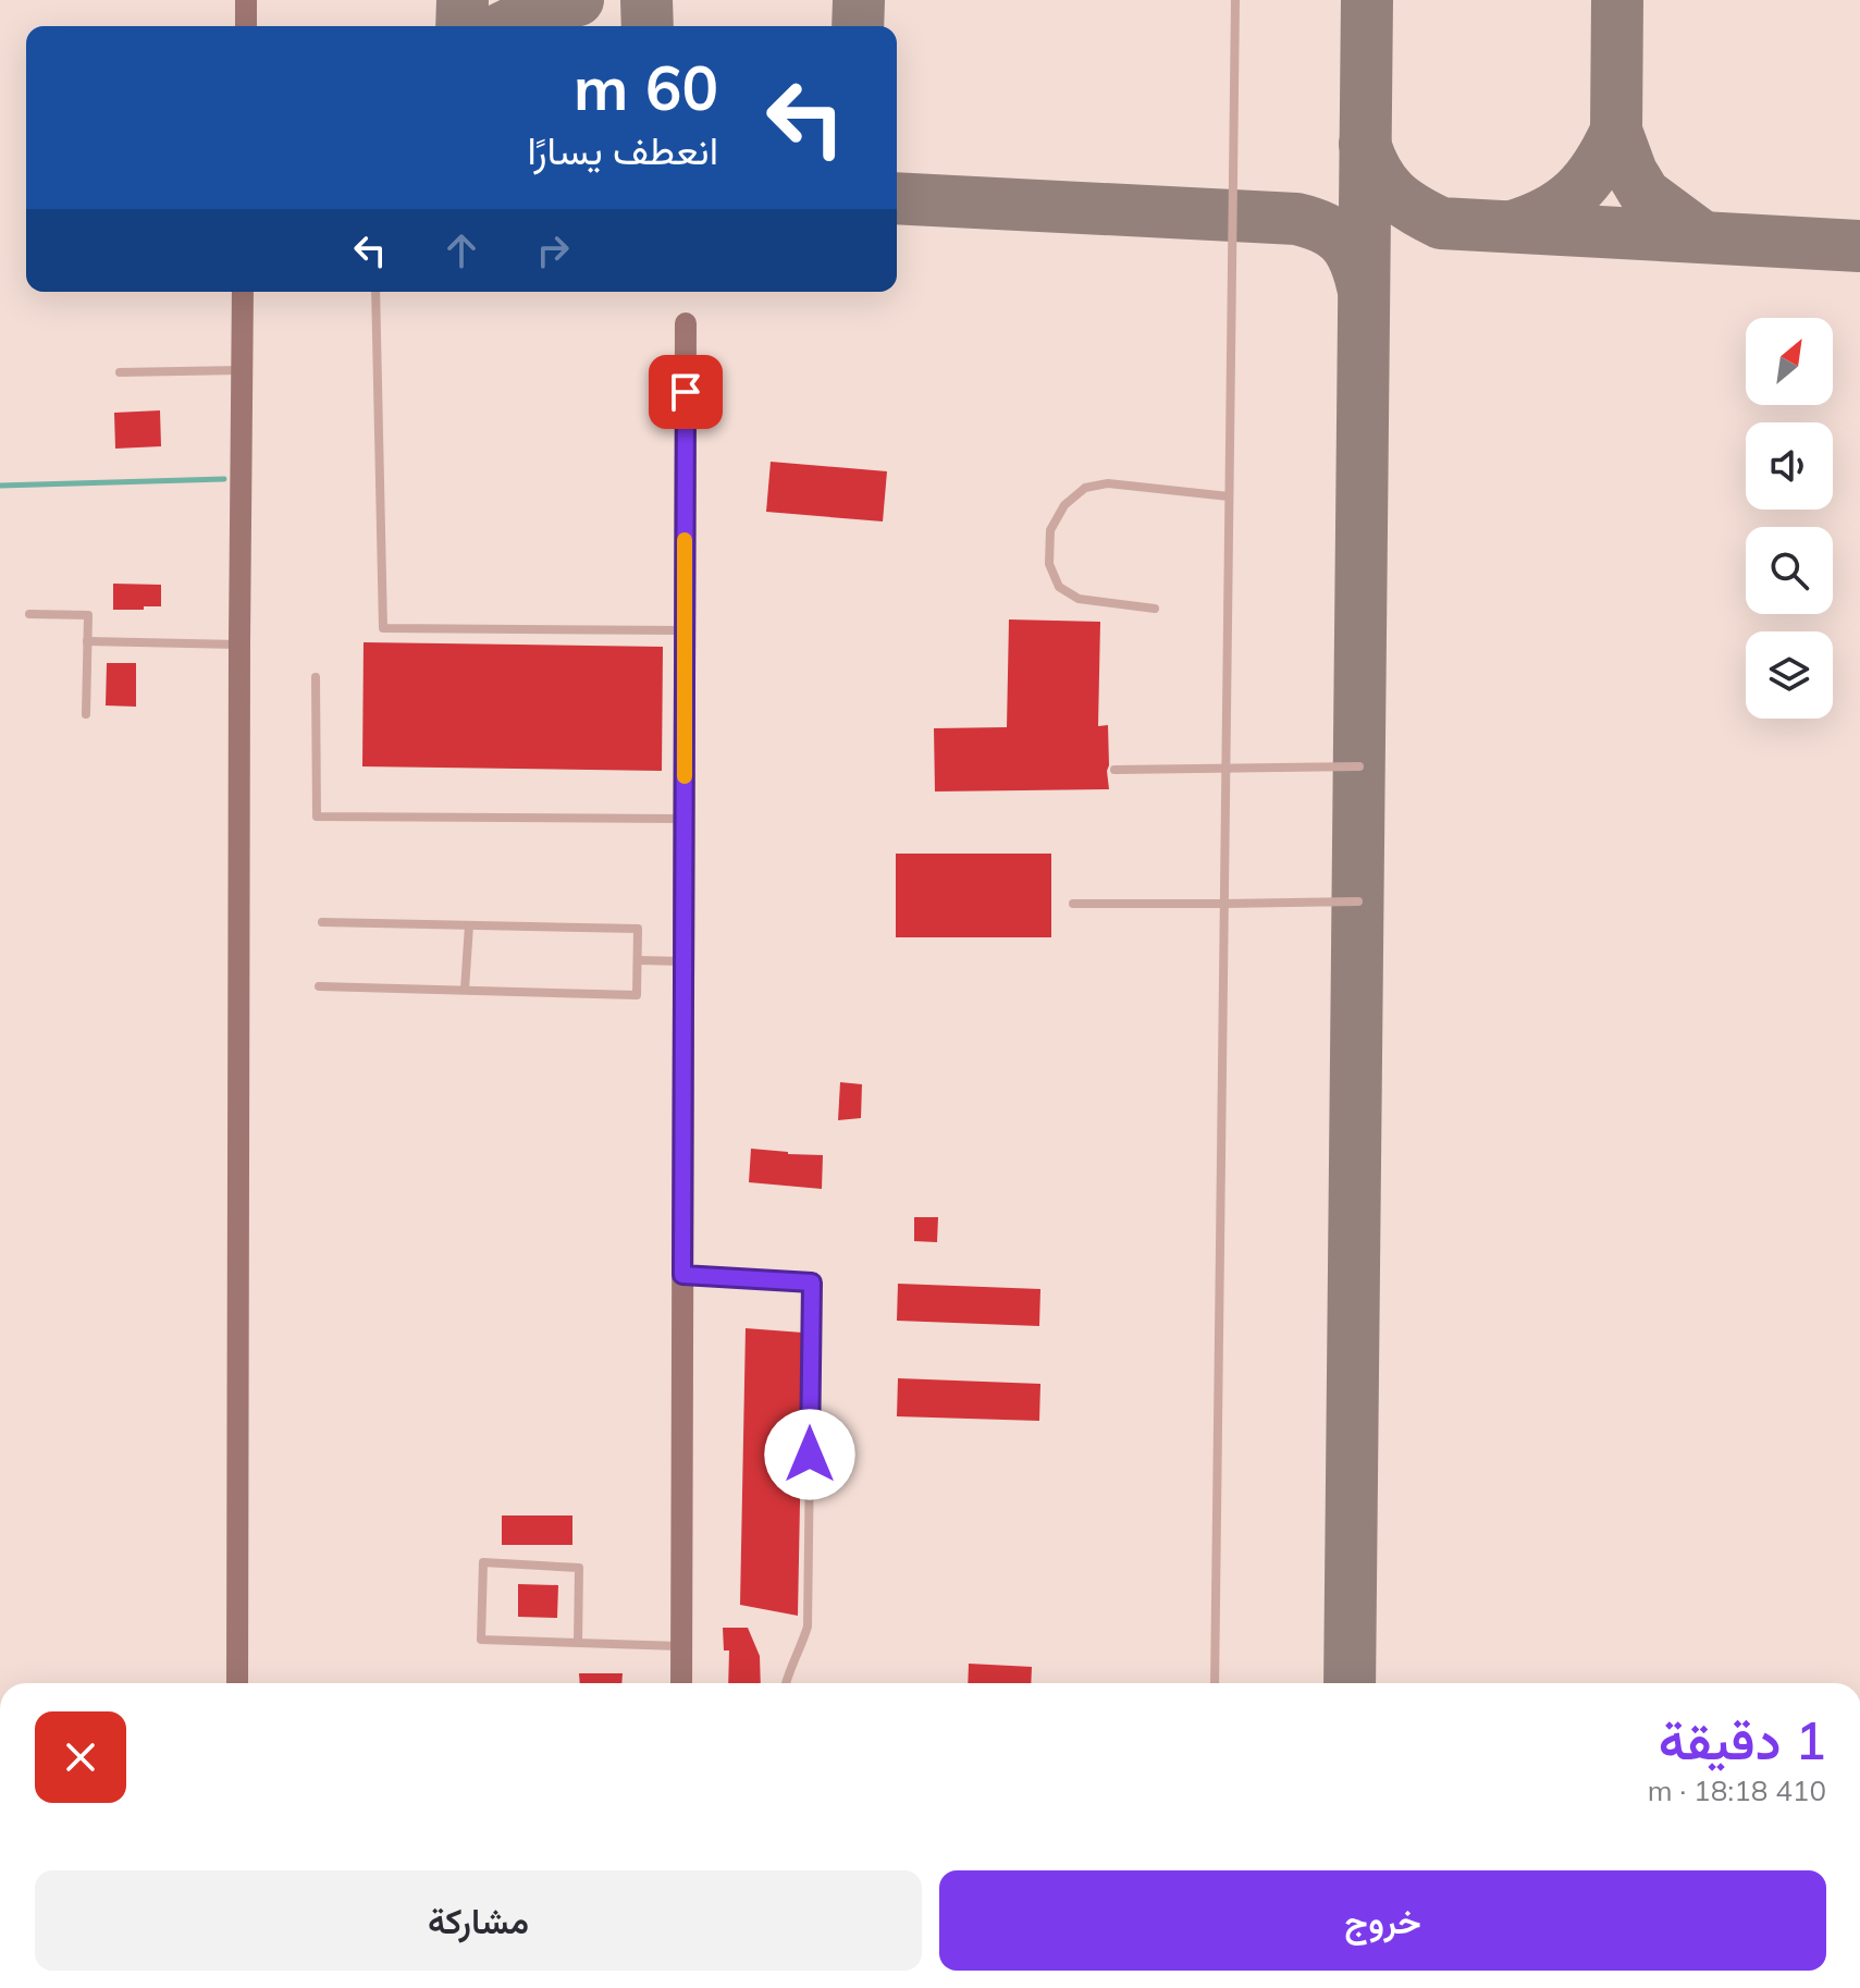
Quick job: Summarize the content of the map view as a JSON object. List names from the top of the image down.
{
  "north": "top right",
  "page": {
    "turn": ["60 m", "انعطف يسارًا"],
    "heading": ["1 دقيقة", "410 m · 18:18"],
    "buttons": ["خروج", "مشاركة"]
  }
}
